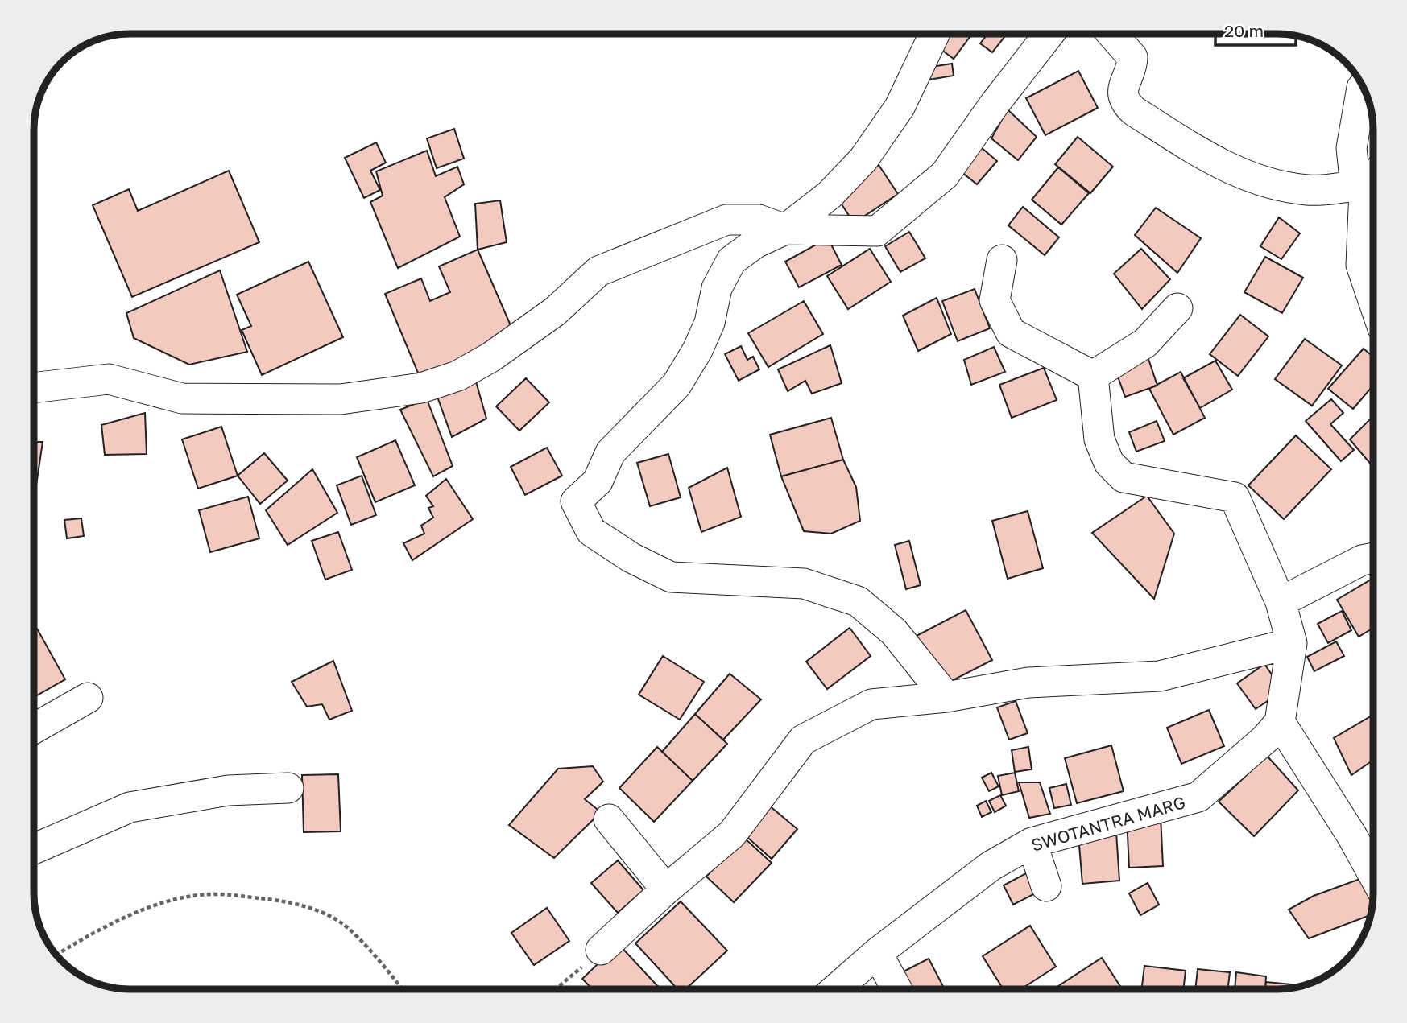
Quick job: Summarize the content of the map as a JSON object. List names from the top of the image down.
{
  "streets": {
    "street": ["SWOTANTRA MARG"]
  },
  "scale_bar": "20 m"
}
